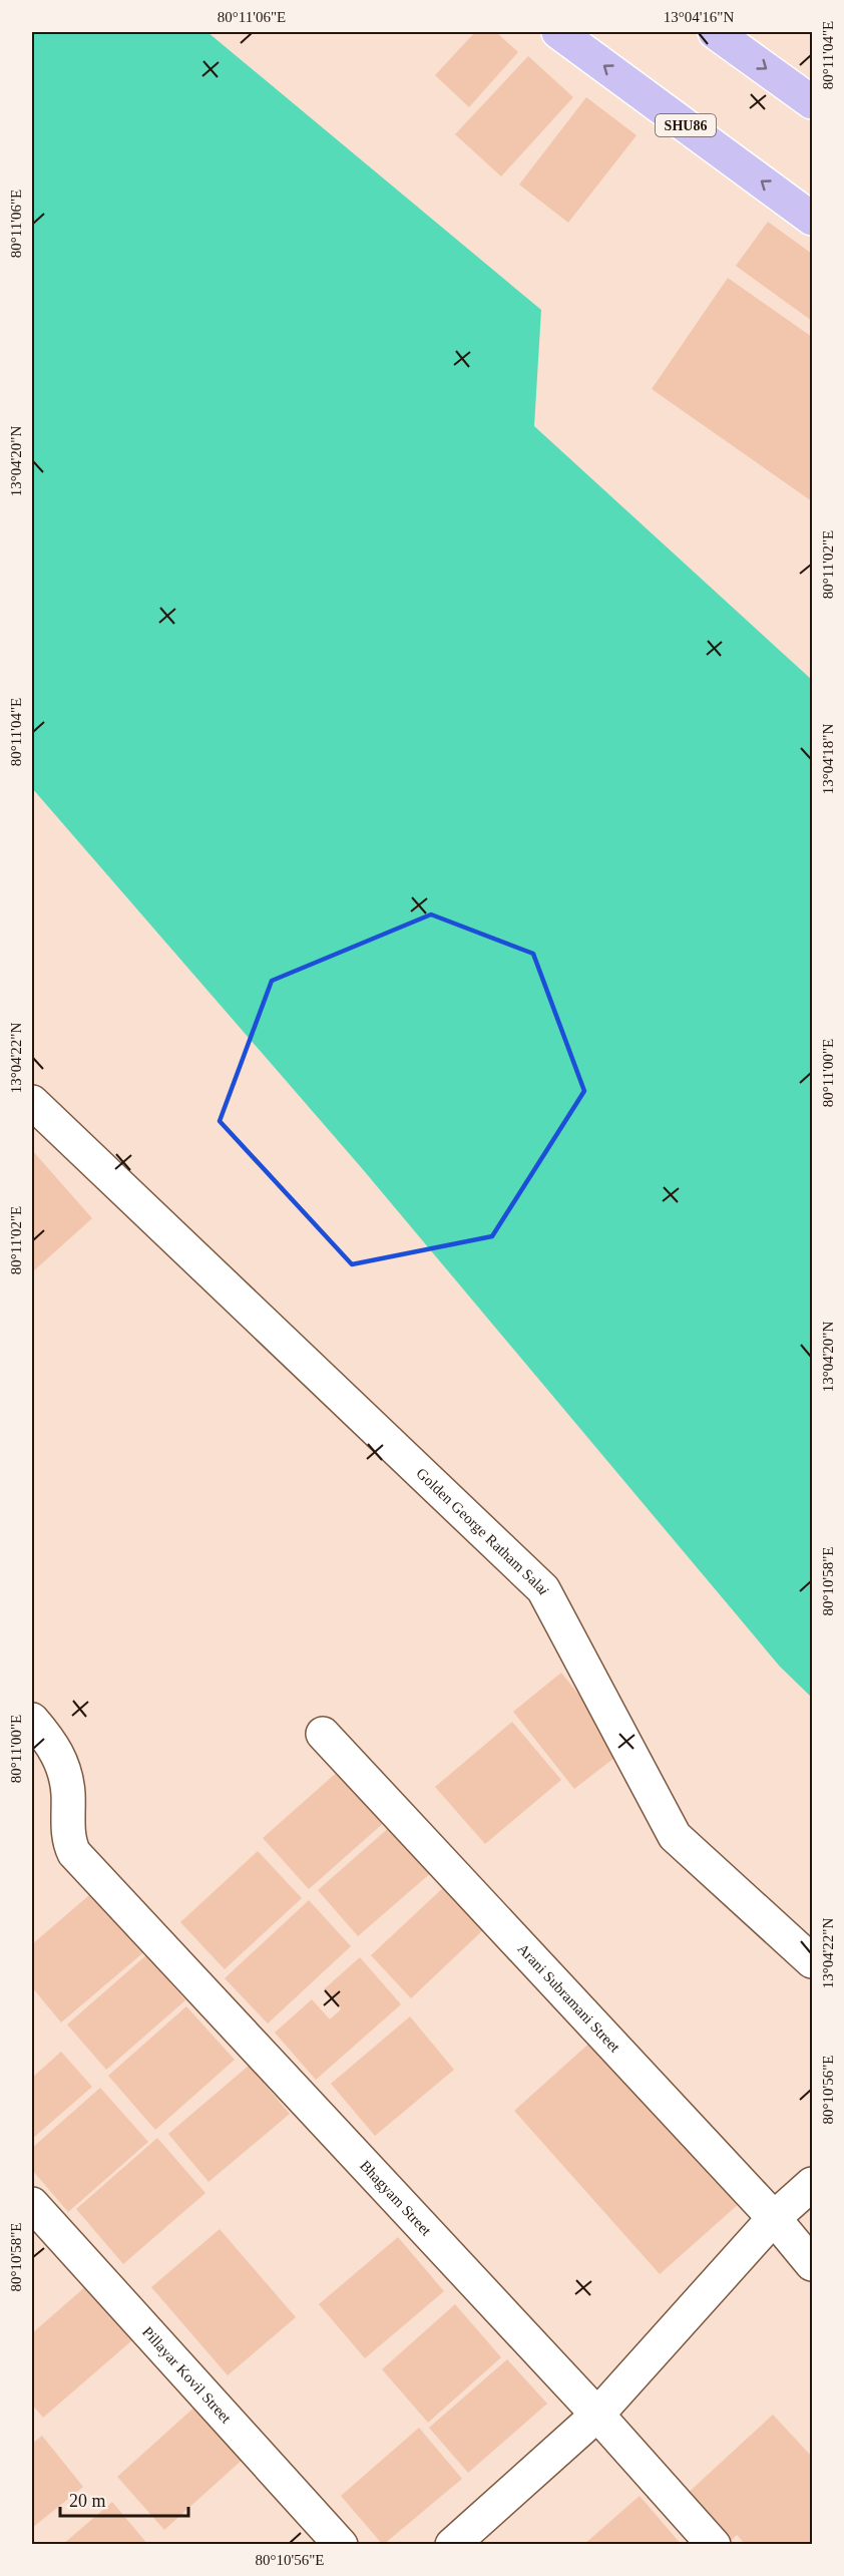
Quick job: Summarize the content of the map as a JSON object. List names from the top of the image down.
{
  "streets": {
    "main road": ["SHU86"],
    "street": [
      "Golden George Ratham Salai",
      "Arani Subramani Street",
      "Bhagyam Street",
      "Pillayar Kovil Street"
    ]
  },
  "scale_bar": "20 m",
  "coordinates": [
    "80°11'06\"E",
    "13°04'16\"N",
    "80°11'04\"E",
    "13°04'20\"N",
    "80°11'02\"E",
    "13°04'18\"N",
    "13°04'22\"N",
    "80°11'00\"E",
    "80°10'58\"E",
    "80°10'56\"E"
  ]
}
